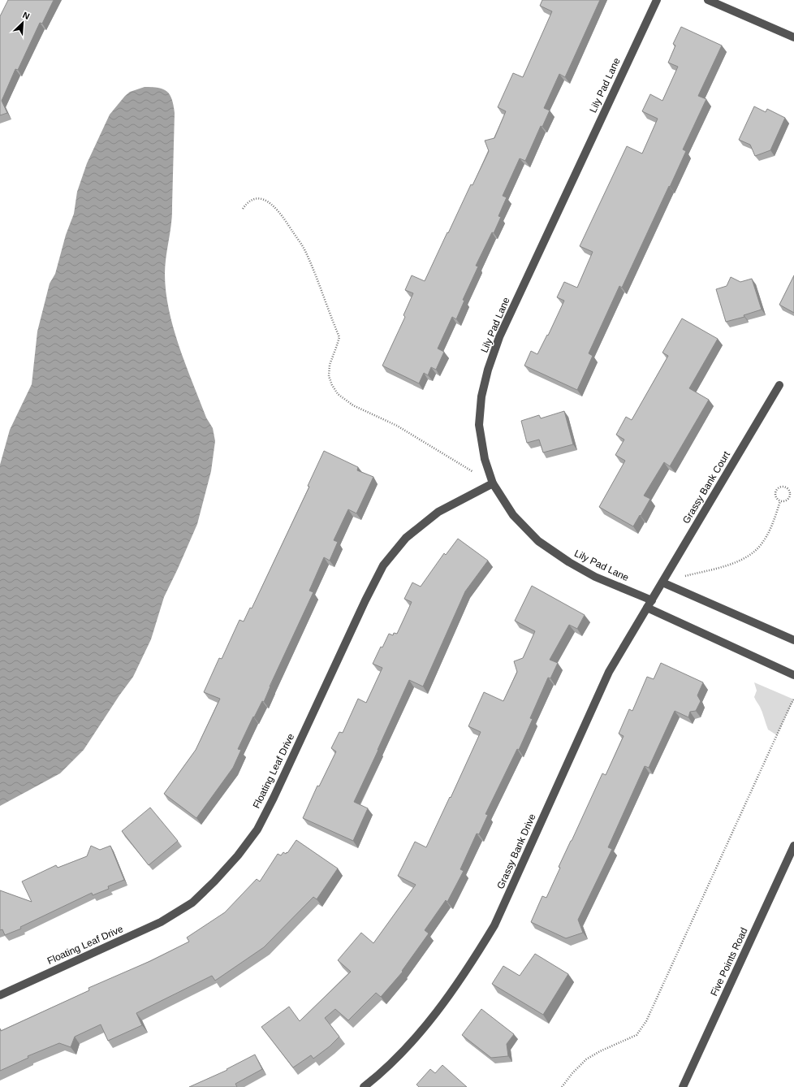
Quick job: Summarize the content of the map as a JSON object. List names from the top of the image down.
{
  "streets": {
    "street": [
      "Lily Pad Lane",
      "Grassy Bank Court",
      "Floating Leaf Drive",
      "Grassy Bank Drive",
      "Five Points Road"
    ]
  },
  "crossings": [
    ["Lily Pad Lane", "Grassy Bank Court"],
    ["Lily Pad Lane", "Floating Leaf Drive"],
    ["Lily Pad Lane", "Grassy Bank Drive"],
    ["Grassy Bank Court", "Grassy Bank Drive"]
  ],
  "north": "top right"
}
